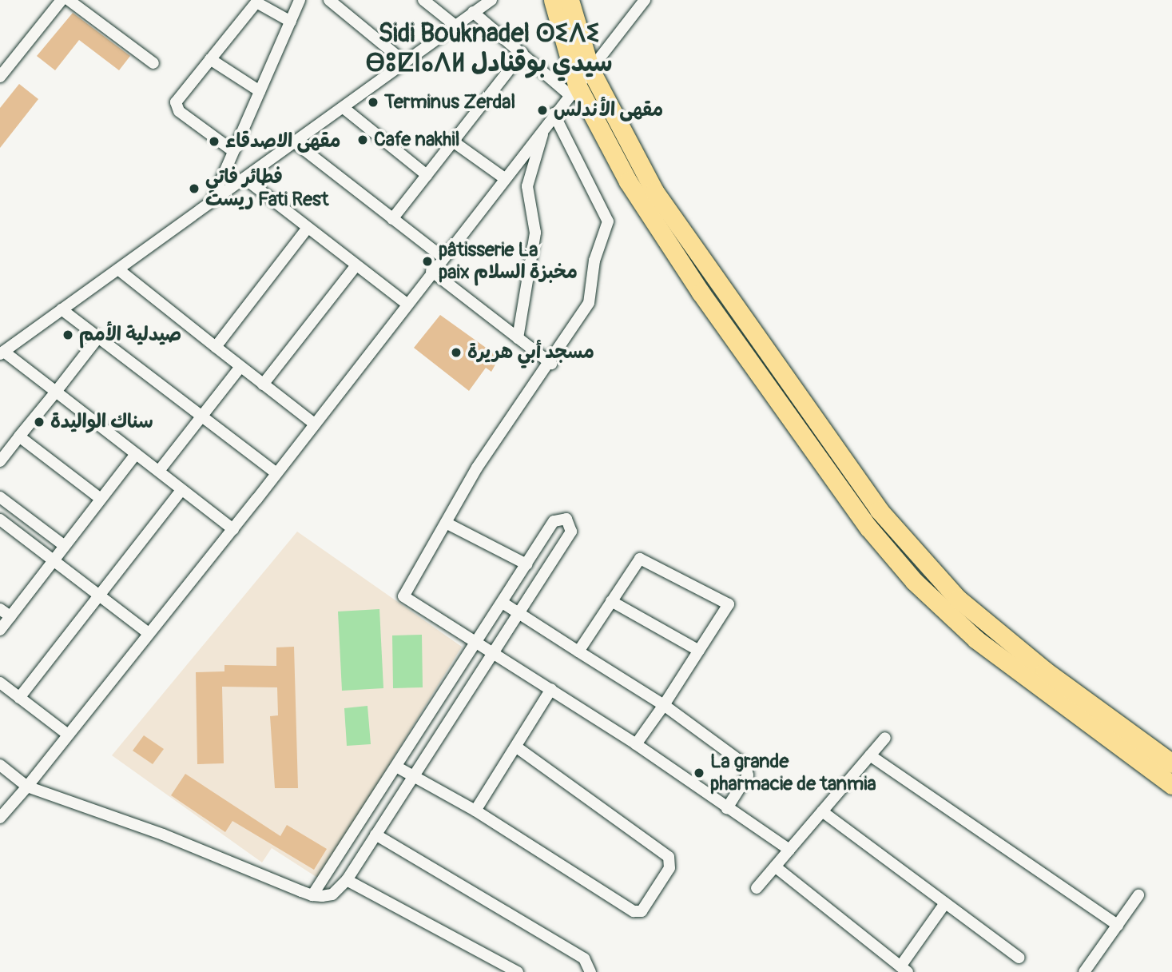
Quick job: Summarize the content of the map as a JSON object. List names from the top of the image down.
{
  "districts": ["Sidi Bouknadel ⵙⵉⴷⵉ ⴱⵓⵇⵏⴰⴷⵍ سيدي بوقنادل"],
  "places": [
    "Terminus Zerdal",
    "مقهى الأندلس",
    "Cafe nakhil",
    "مقهى الاصدقاء",
    "فطائر فاتي ريست Fati Rest",
    "pâtisserie La paix مخبزة السلام",
    "صيدلية الأمم",
    "مسجد أبي هريرة",
    "سناك الواليدة",
    "La grande pharmacie de tanmia"
  ]
}
